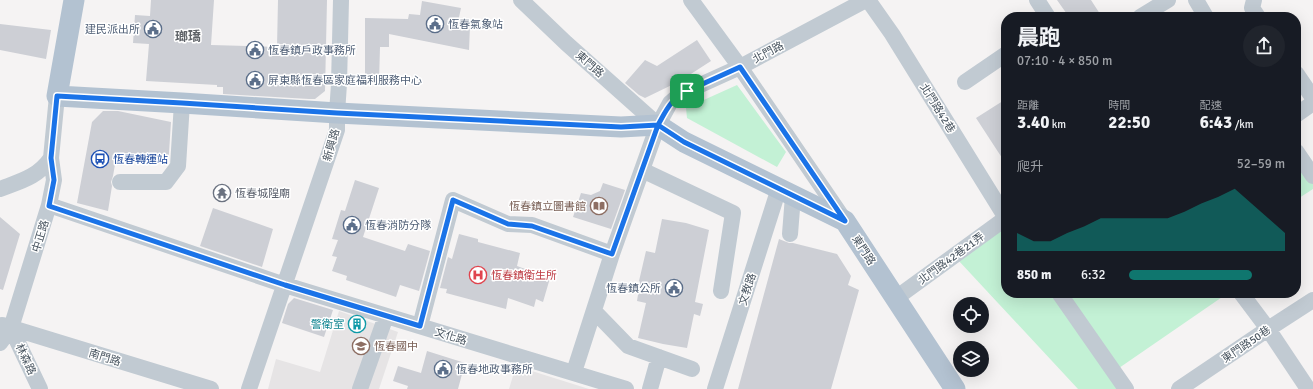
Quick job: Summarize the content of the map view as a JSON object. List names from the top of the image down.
{
  "streets": {
    "main road": ["東門路", "中正路"],
    "street": [
      "北門路",
      "北門路42巷",
      "新興路",
      "北門路42巷21弄",
      "文教路",
      "文化路",
      "東門路50巷",
      "南門路",
      "林森路"
    ]
  },
  "crossings": [
    ["北門路", "東門路"],
    ["北門路", "北門路42巷"],
    ["北門路", "文化路"],
    ["東門路", "北門路42巷21弄"],
    ["東門路", "文教路"],
    ["新興路", "文化路"],
    ["中正路", "文化路"],
    ["中正路", "南門路"],
    ["中正路", "林森路"],
    ["南門路", "林森路"]
  ],
  "districts": ["瑯𤩝"],
  "places": {
    "public building": [
      "恆春氣象站",
      "建民派出所",
      "恆春鎮戶政事務所",
      "屏東縣恆春區家庭福利服務中心",
      "恆春消防分隊",
      "恆春鎮公所",
      "恆春地政事務所"
    ],
    "bus stop": ["恆春轉運站"],
    "temple": ["恆春城隍廟"],
    "library": ["恆春鎮立圖書館"],
    "hospital": ["恆春鎮衛生所"],
    "building": ["警衛室"],
    "school or university": ["恆春國中"]
  },
  "page": {
    "heading": ["晨跑", "07:10 · 4 × 850 m"],
    "stats": [
      ["距離", "3.40 km"],
      ["時間", "22:50"],
      ["配速", "6:43 /km"]
    ],
    "chart": ["爬升", "52–59 m"],
    "list": [
      {
        "name": "850 m",
        "note": "6:32"
      }
    ]
  }
}
